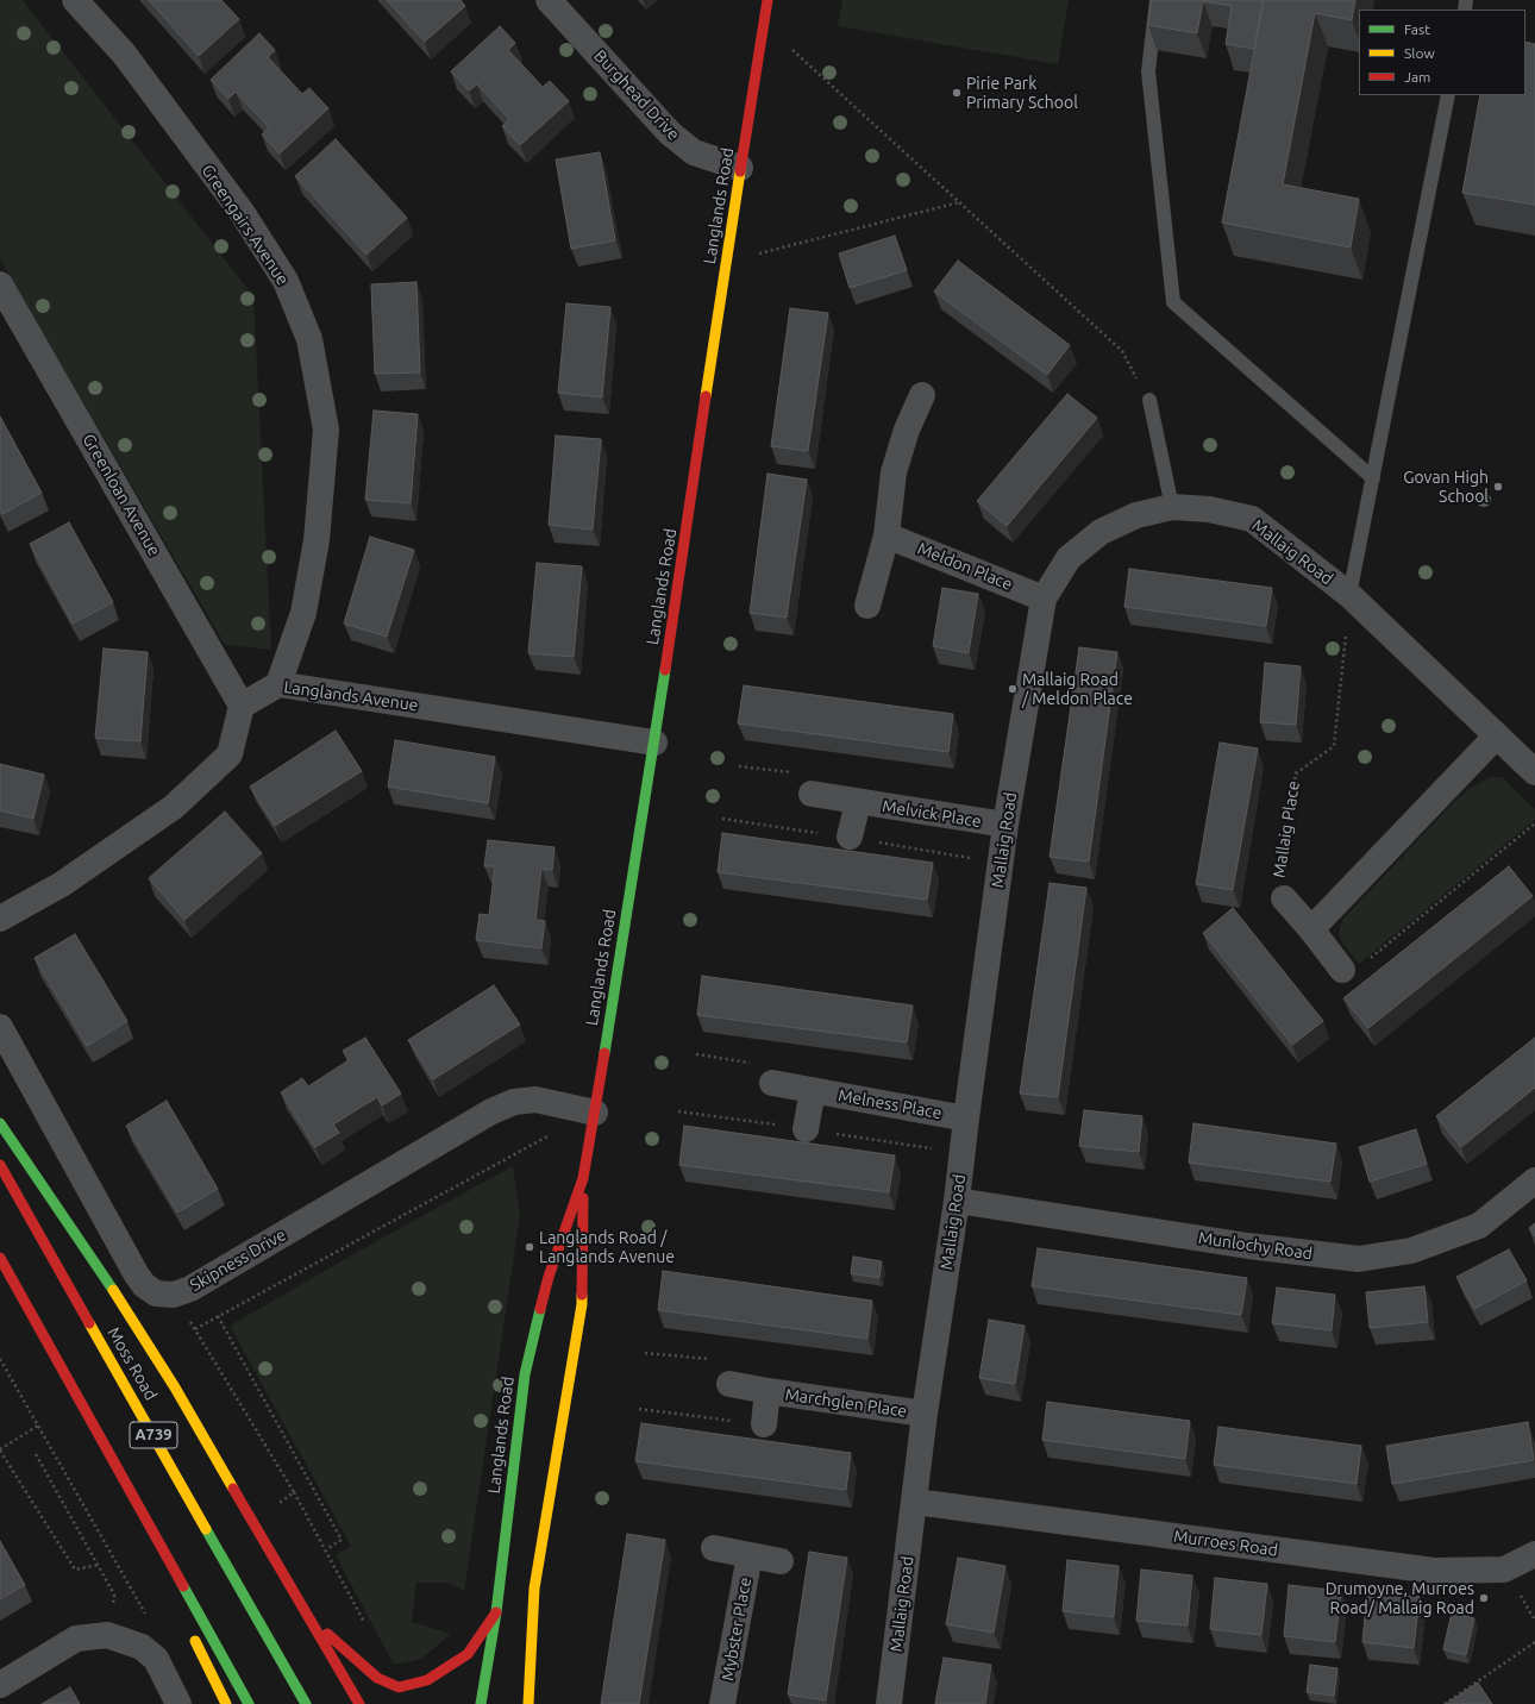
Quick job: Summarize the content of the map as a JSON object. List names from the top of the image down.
{
  "streets": {
    "main road": ["Langlands Road", "Moss Road", "A739"],
    "street": [
      "Burghead Drive",
      "Greengairs Avenue",
      "Greenloan Avenue",
      "Mallaig Road",
      "Meldon Place",
      "Langlands Avenue",
      "Melvick Place",
      "Mallaig Place",
      "Melness Place",
      "Munlochy Road",
      "Skipness Drive",
      "Marchglen Place",
      "Murroes Road",
      "Mybster Place"
    ]
  },
  "crossings": [
    ["Burghead Drive", "Langlands Road"],
    ["Langlands Road", "Langlands Avenue"],
    ["Langlands Road", "Skipness Drive"],
    ["Greengairs Avenue", "Langlands Avenue"],
    ["Greenloan Avenue", "Langlands Avenue"],
    ["Mallaig Road", "Meldon Place"],
    ["Mallaig Road", "Melvick Place"],
    ["Mallaig Road", "Mallaig Place"],
    ["Mallaig Road", "Melness Place"],
    ["Mallaig Road", "Munlochy Road"],
    ["Mallaig Road", "Marchglen Place"],
    ["Mallaig Road", "Murroes Road"]
  ],
  "places": [
    "Pirie Park Primary School",
    "Govan High School",
    "Mallaig Road / Meldon Place",
    "Langlands Road / Langlands Avenue",
    "Drumoyne, Murroes Road/ Mallaig Road"
  ],
  "legend": ["Fast", "Slow", "Jam"]
}
